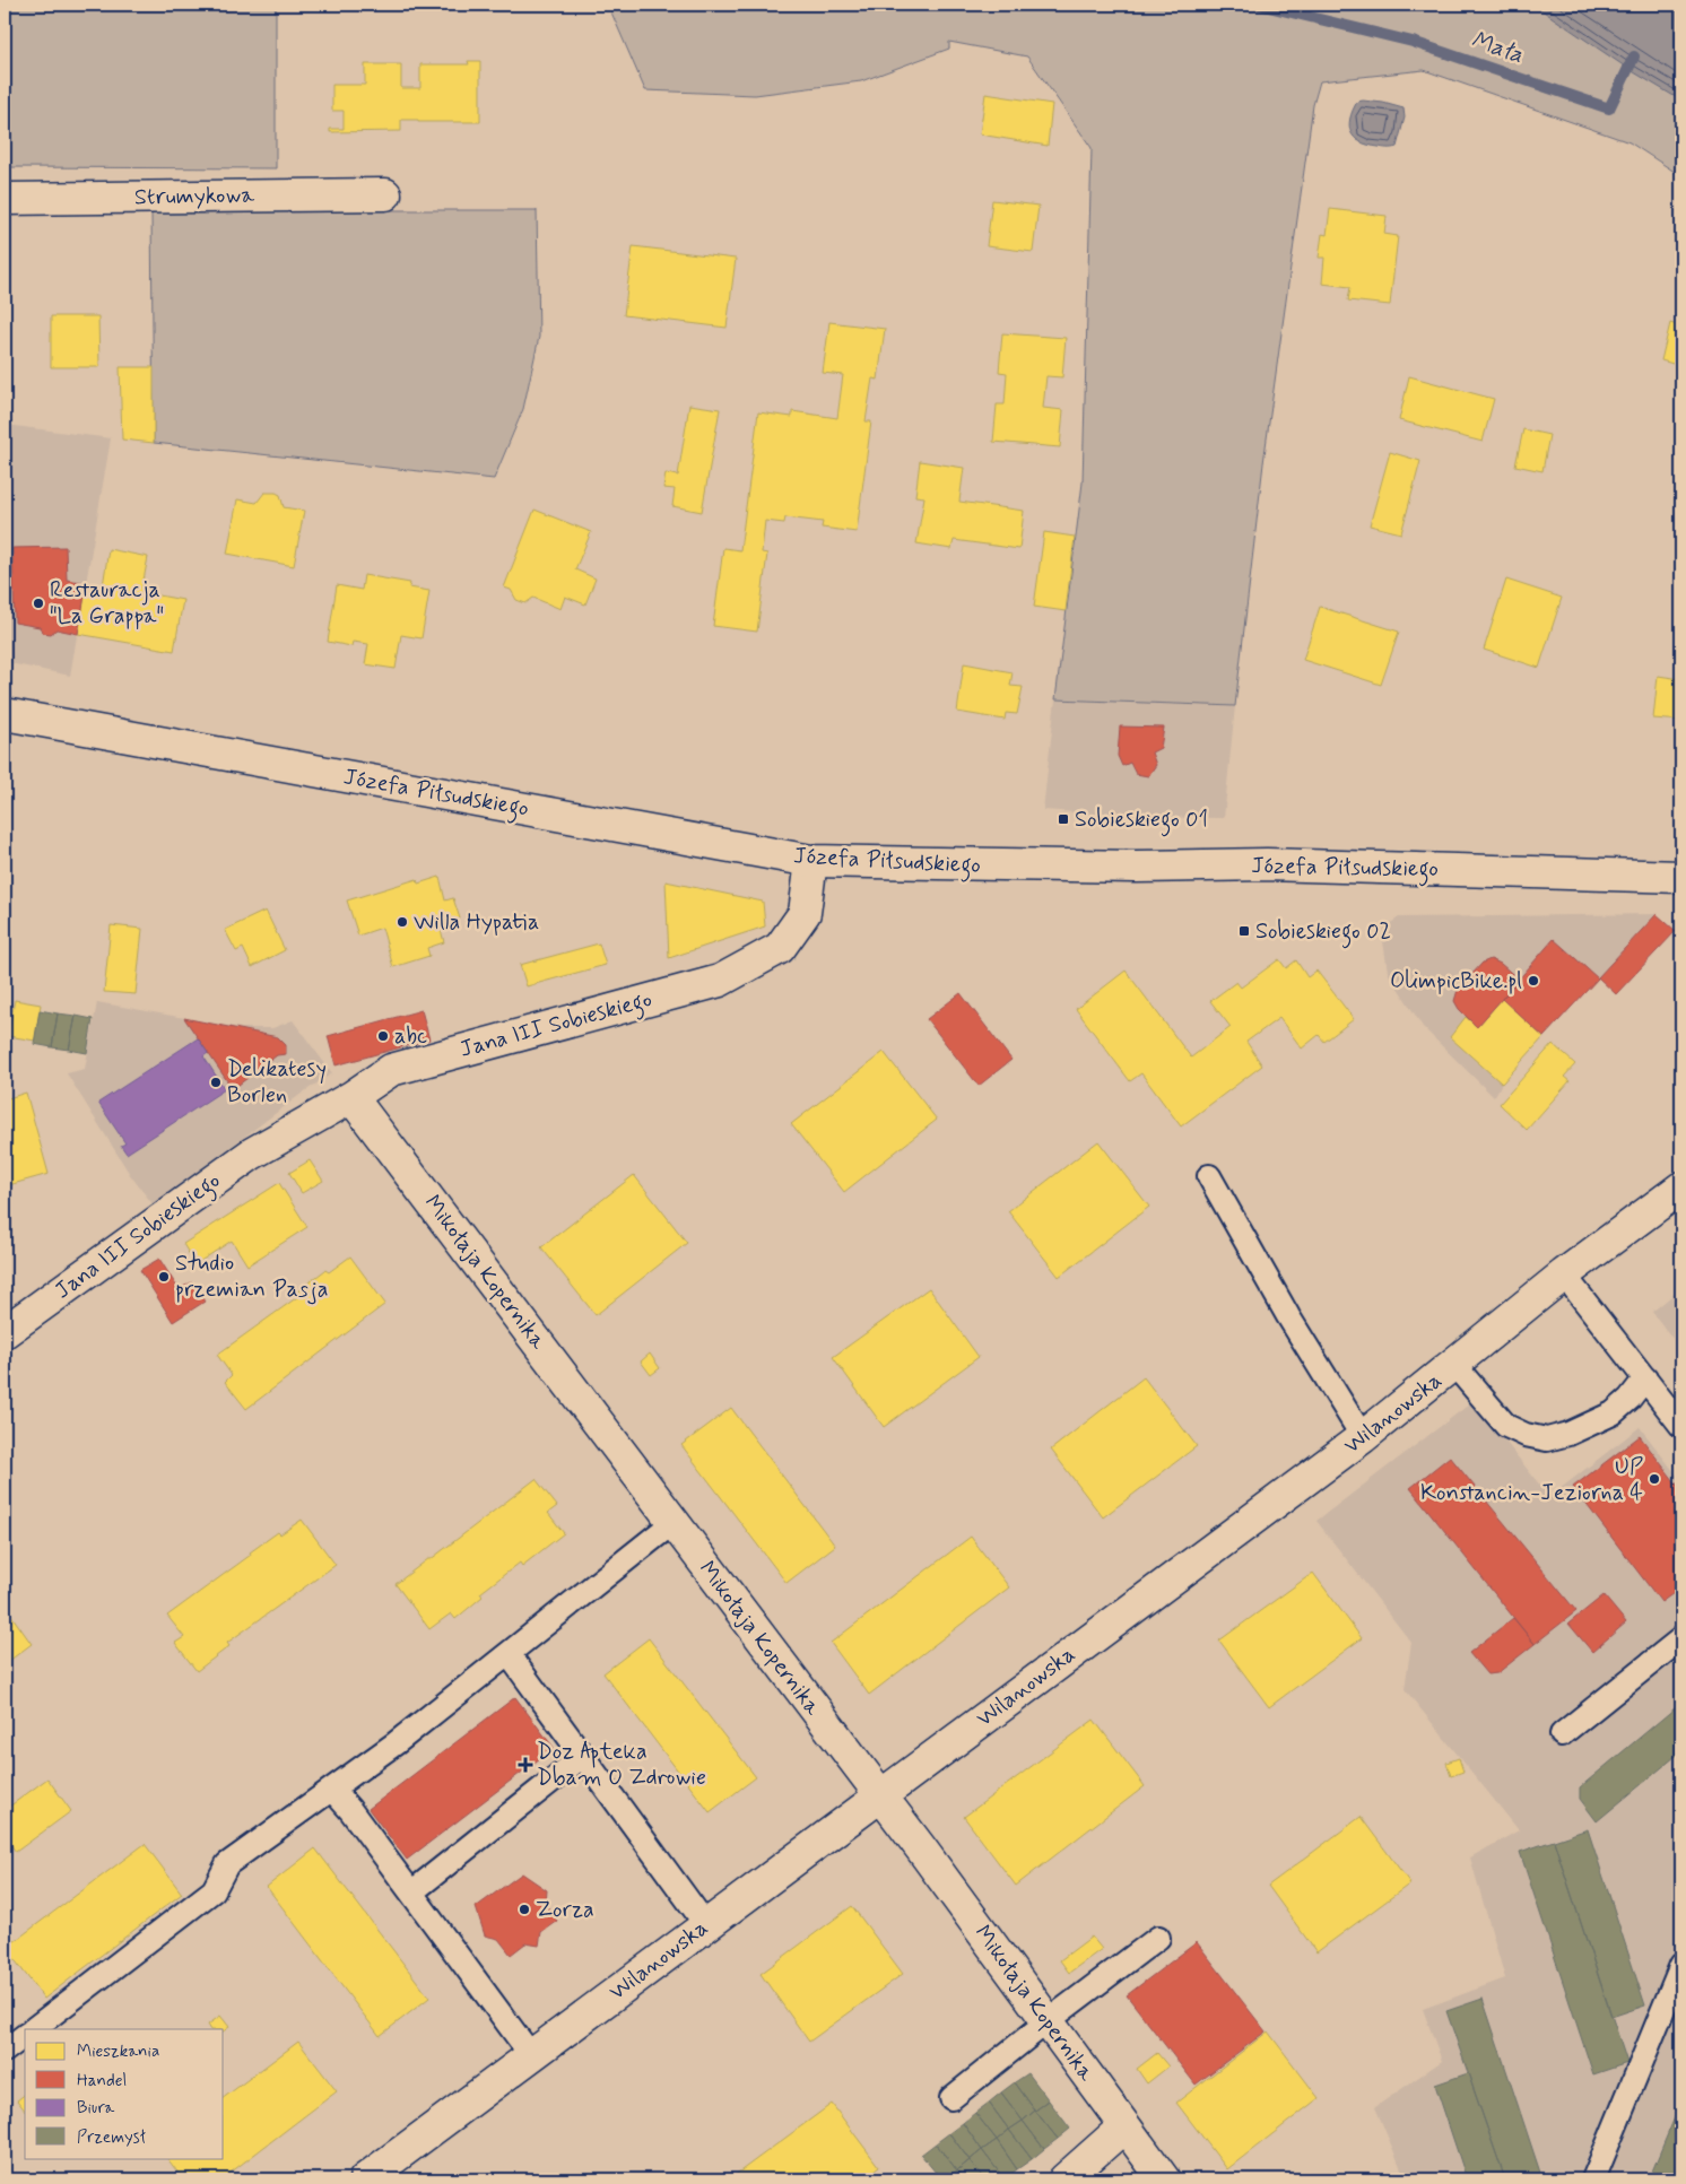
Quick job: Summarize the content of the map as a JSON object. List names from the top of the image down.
{
  "streets": {
    "street": [
      "Strumykowa",
      "Józefa Piłsudskiego",
      "Jana III Sobieskiego",
      "Mikołaja Kopernika",
      "Wilanowska"
    ]
  },
  "crossings": [
    ["Józefa Piłsudskiego", "Jana III Sobieskiego"],
    ["Jana III Sobieskiego", "Mikołaja Kopernika"],
    ["Mikołaja Kopernika", "Wilanowska"]
  ],
  "water": ["Mała"],
  "places": {
    "other": [
      "Restauracja \"La Grappa\"",
      "Willa Hypatia",
      "OlimpicBike.pl",
      "abc",
      "Delikatesy Borlen",
      "Studio przemian Pasja",
      "UP Konstancin-Jeziorna 4",
      "Zorza"
    ],
    "transit": ["Sobieskiego 01", "Sobieskiego 02"],
    "health": ["Doz Apteka Dbam O Zdrowie"]
  },
  "legend": [
    "Mieszkania",
    "Handel",
    "Biura",
    "Przemysł"
  ]
}
